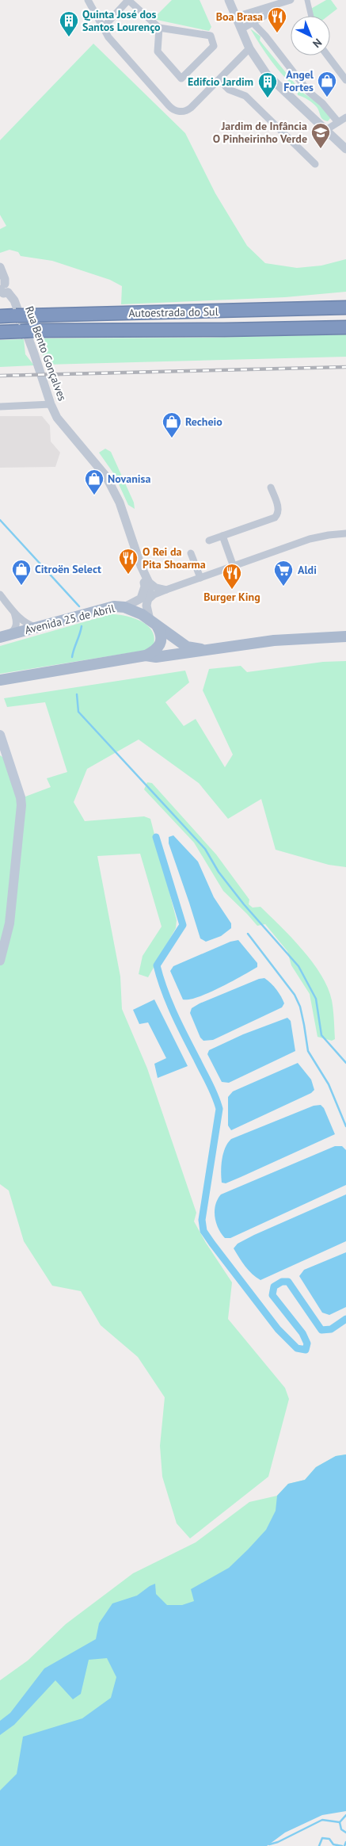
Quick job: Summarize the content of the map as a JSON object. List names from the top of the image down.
{
  "streets": {
    "highway": ["Autoestrada do Sul"],
    "main road": ["Avenida 25 de Abril"],
    "street": ["Rua Bento Gonçalves"]
  },
  "places": {
    "restaurant": ["Boa Brasa", "O Rei da Pita Shoarma", "Burger King"],
    "building": ["Quinta José dos Santos Lourenço", "Edifcio Jardim"],
    "shop": [
      "Angel Fortes",
      "Recheio",
      "Novanisa",
      "Citroën Select"
    ],
    "school or university": ["Jardim de Infância O Pinheirinho Verde"],
    "supermarket": ["Aldi"]
  },
  "north": "bottom right"
}
